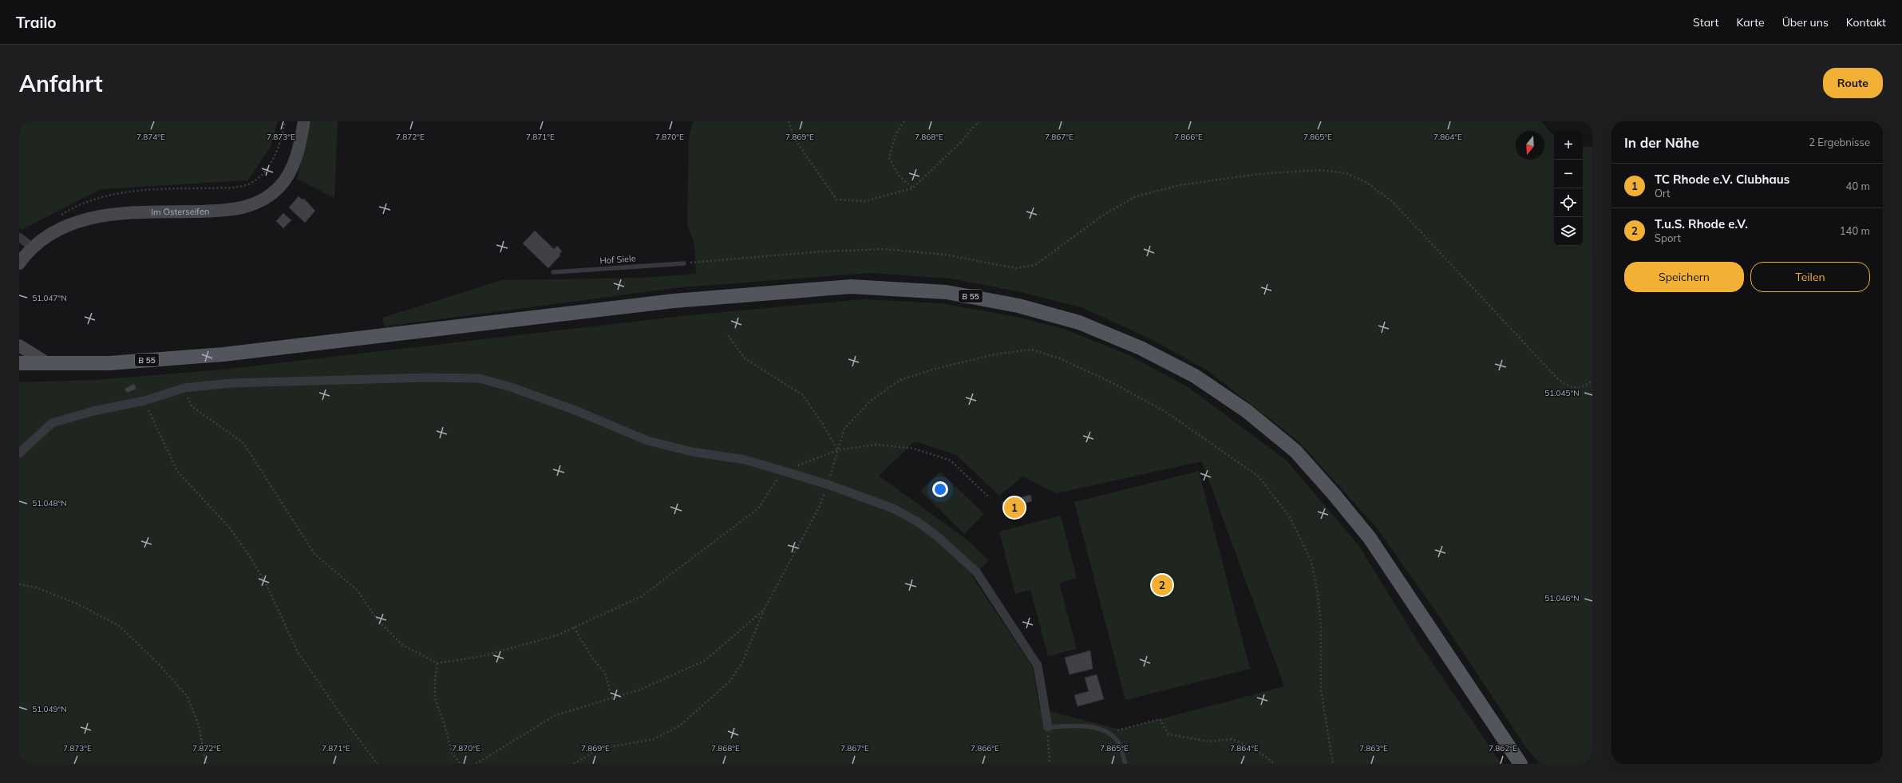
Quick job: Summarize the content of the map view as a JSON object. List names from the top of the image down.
{
  "streets": {
    "main road": ["B 55"],
    "street": ["Im Osterseifen"],
    "lane": ["Hof Siele"]
  },
  "north": "bottom",
  "page": {
    "header": "Trailo",
    "nav": [
      "Start",
      "Karte",
      "Über uns",
      "Kontakt"
    ],
    "buttons": [
      "Route",
      ["Speichern", "Teilen"]
    ],
    "title": "Anfahrt",
    "heading": ["In der Nähe", "2 Ergebnisse"],
    "map_buttons": ["+", "−"],
    "list": [
      {
        "mark": "1",
        "name": "TC Rhode e.V. Clubhaus",
        "note": "Ort",
        "value": "40 m"
      },
      {
        "mark": "2",
        "name": "T.u.S. Rhode e.V.",
        "note": "Sport",
        "value": "140 m"
      }
    ],
    "pins": ["1", "2"]
  },
  "coordinates": [
    "7.874°E",
    "7.873°E",
    "7.872°E",
    "7.871°E",
    "7.870°E",
    "7.869°E",
    "7.868°E",
    "7.867°E",
    "7.866°E",
    "7.865°E",
    "7.864°E",
    "51.047°N",
    "51.045°N",
    "51.048°N",
    "51.046°N",
    "51.049°N",
    "7.863°E",
    "7.862°E"
  ]
}
